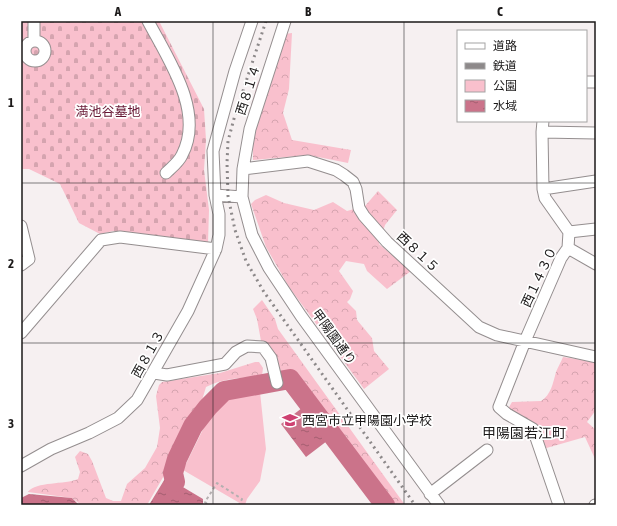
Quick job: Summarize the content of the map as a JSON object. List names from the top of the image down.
{
  "streets": {
    "street": [
      "西８１４",
      "西８１５",
      "西１４３０",
      "甲陽園通り",
      "西８１３"
    ]
  },
  "crossings": [
    ["西８１４", "西８１５"],
    ["西８１４", "甲陽園通り"],
    ["西８１５", "西１４３０"],
    ["西８１５", "甲陽園通り"]
  ],
  "districts": ["甲陽園若江町"],
  "parks": ["満池谷墓地"],
  "places": {
    "school or university": ["西宮市立甲陽園小学校"]
  },
  "legend": [
    "道路",
    "鉄道",
    "公園",
    "水域"
  ],
  "grid": {
    "columns": ["A", "B", "C"],
    "rows": ["1", "2", "3"]
  }
}
